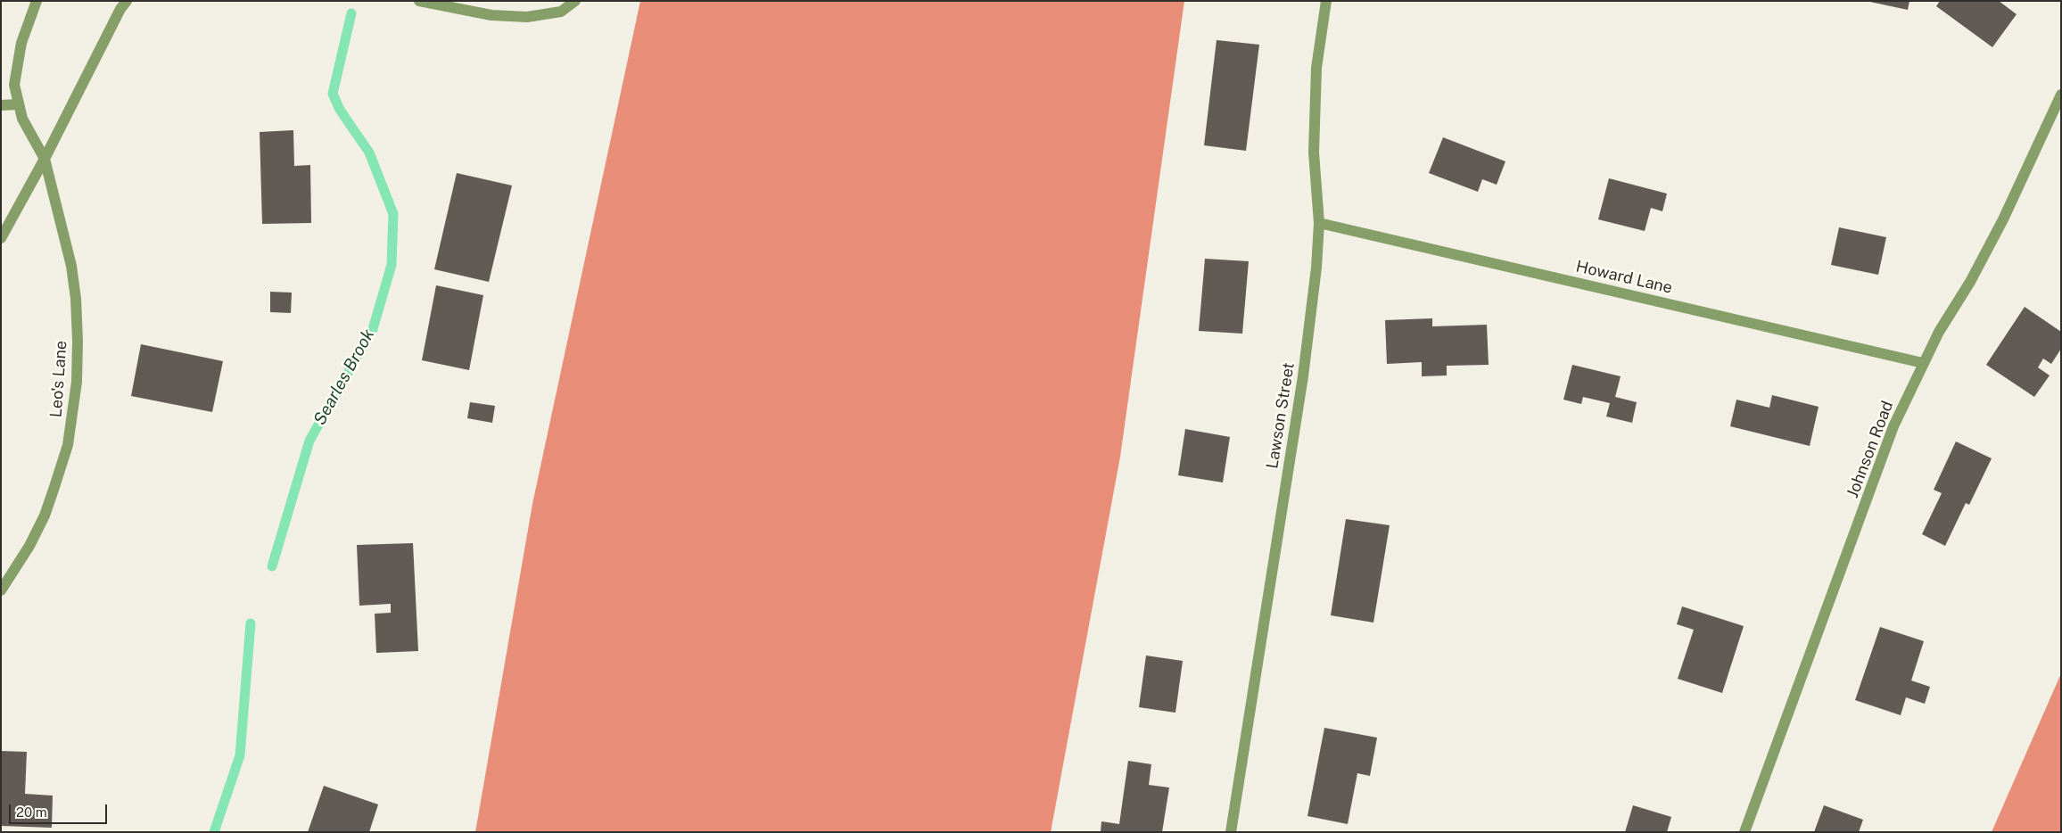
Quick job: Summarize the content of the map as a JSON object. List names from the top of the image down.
{
  "streets": {
    "street": [
      "Howard Lane",
      "Leo's Lane",
      "Lawson Street",
      "Johnson Road"
    ]
  },
  "crossings": [
    ["Howard Lane", "Lawson Street"],
    ["Howard Lane", "Johnson Road"]
  ],
  "water": ["Searles Brook"],
  "scale_bar": "20 m"
}
